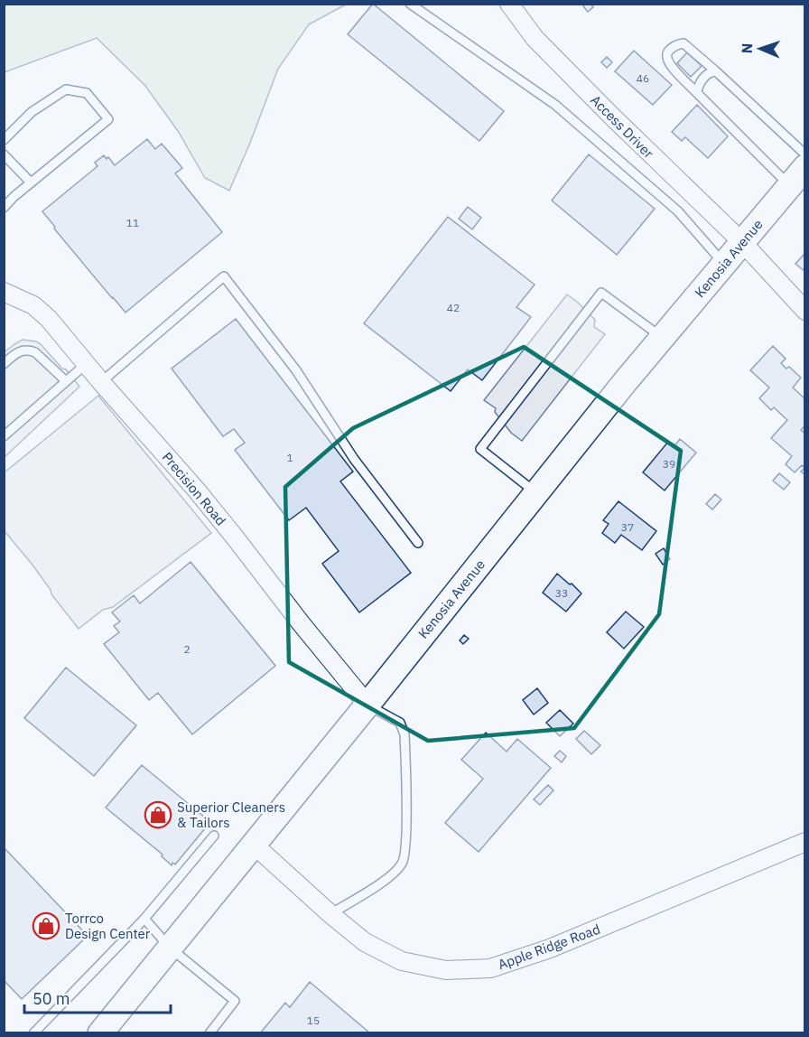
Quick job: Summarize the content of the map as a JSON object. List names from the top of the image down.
{
  "streets": {
    "street": [
      "Access Driver",
      "Kenosia Avenue",
      "Precision Road",
      "Apple Ridge Road"
    ]
  },
  "crossings": [
    ["Access Driver", "Kenosia Avenue"],
    ["Kenosia Avenue", "Precision Road"],
    ["Kenosia Avenue", "Apple Ridge Road"]
  ],
  "places": {
    "shop": ["Superior Cleaners & Tailors", "Torrco Design Center"]
  },
  "house_numbers": [
    "46",
    "11",
    "42",
    "1",
    "39",
    "37",
    "33",
    "2",
    "15"
  ],
  "scale_bar": "50 m",
  "north": "left"
}
